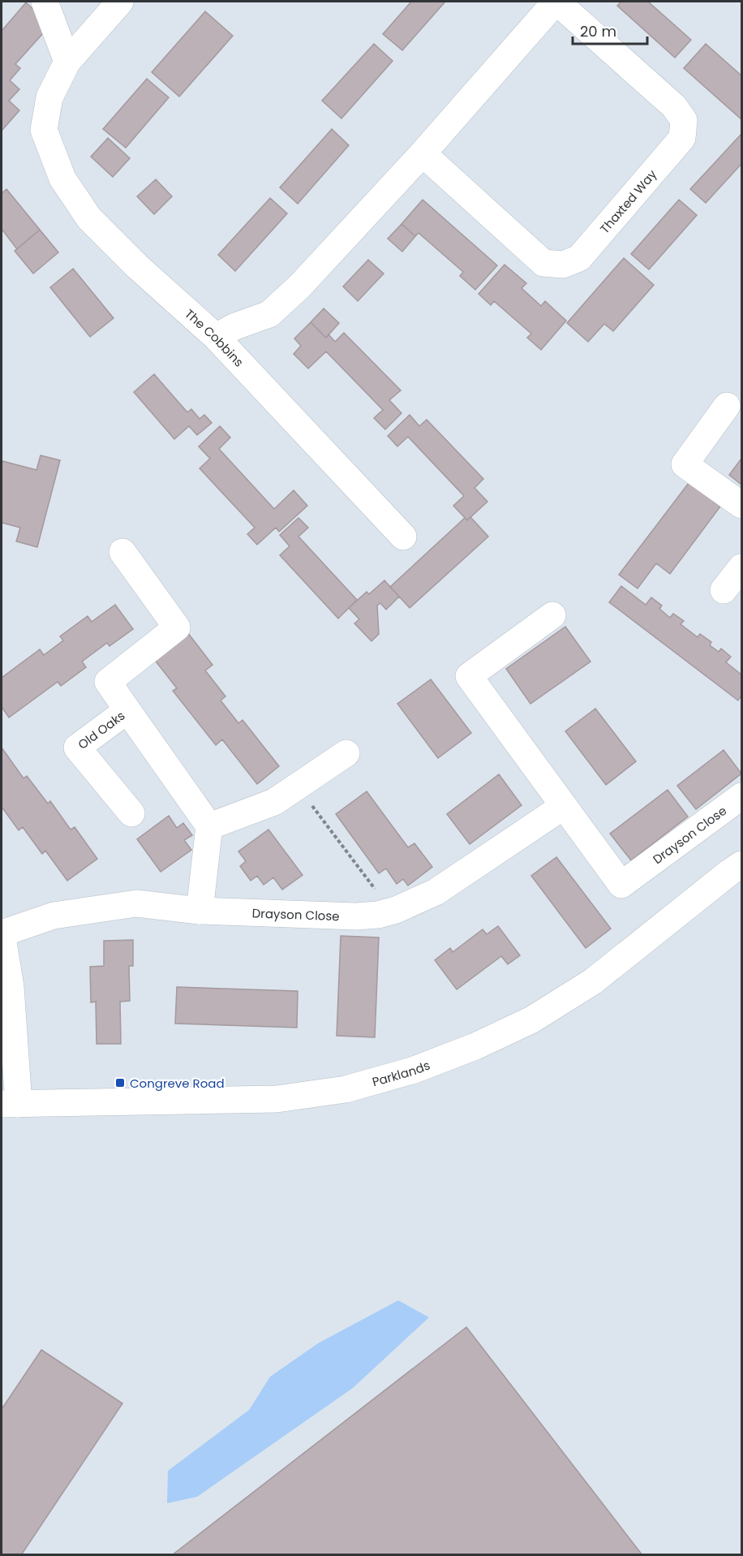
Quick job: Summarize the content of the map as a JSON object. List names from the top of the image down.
{
  "streets": {
    "street": [
      "Thaxted Way",
      "The Cobbins",
      "Old Oaks",
      "Drayson Close",
      "Parklands"
    ]
  },
  "crossings": [
    ["Thaxted Way", "The Cobbins"]
  ],
  "places": {
    "transit": ["Congreve Road"]
  },
  "scale_bar": "20 m"
}
